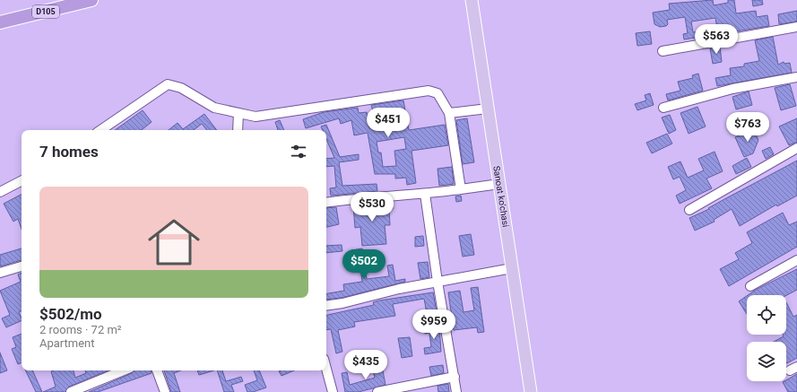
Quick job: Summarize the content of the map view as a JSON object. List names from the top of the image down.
{
  "streets": {
    "highway": ["D105"],
    "main road": ["Sanoat ko'chasi"]
  },
  "page": {
    "price": [
      "$563",
      "$451",
      "$763",
      "$530",
      "$502",
      "$959",
      "$435"
    ],
    "heading": "7 homes",
    "list": [
      {
        "name": "$502/mo",
        "note": "2 rooms · 72 m² · Apartment"
      }
    ]
  }
}
